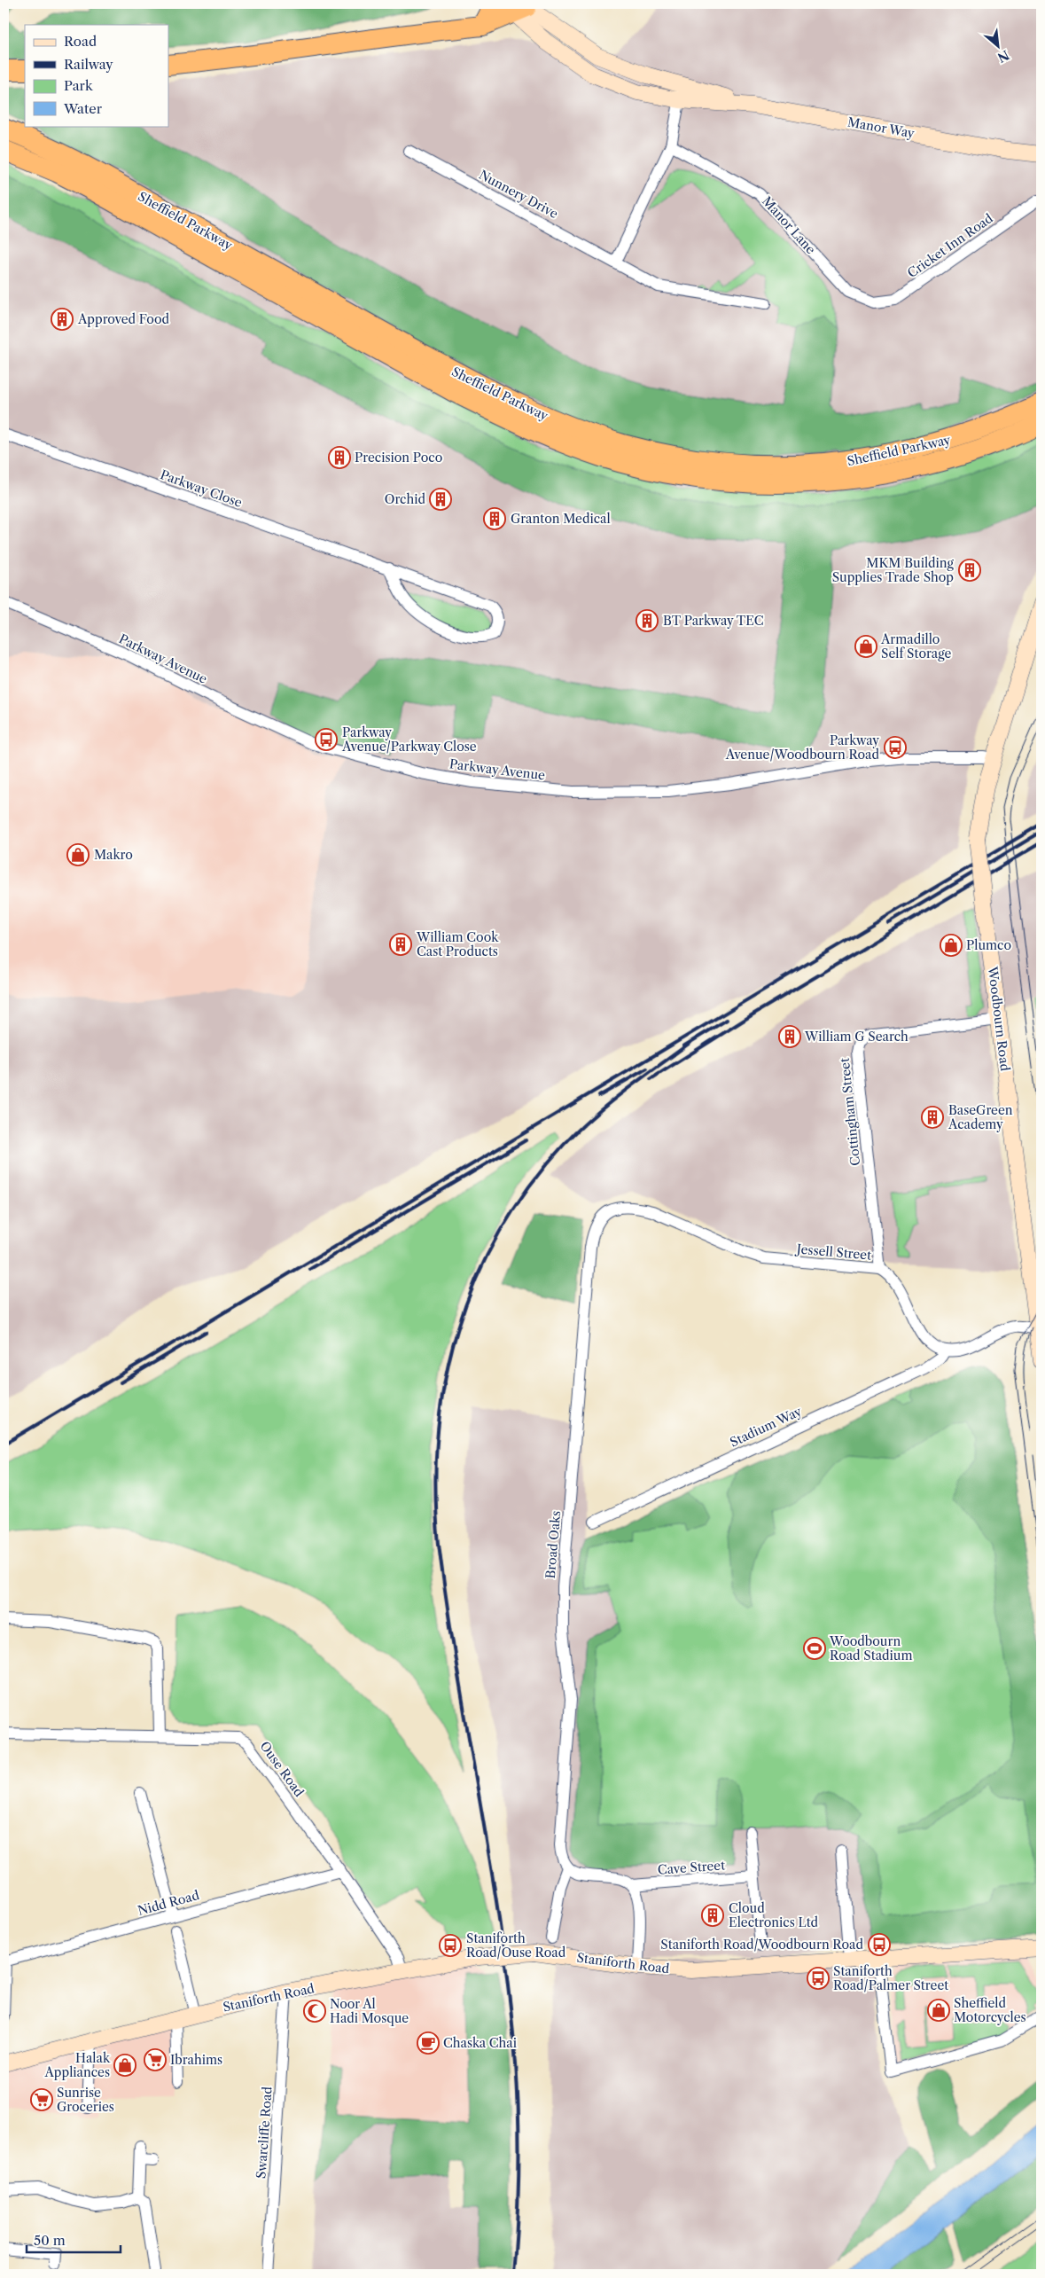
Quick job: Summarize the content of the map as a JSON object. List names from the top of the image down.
{
  "streets": {
    "highway": ["Sheffield Parkway"],
    "street": [
      "Manor Way",
      "Nunnery Drive",
      "Manor Lane",
      "Cricket Inn Road",
      "Parkway Close",
      "Parkway Avenue",
      "Woodbourn Road",
      "Cottingham Street",
      "Jessell Street",
      "Stadium Way",
      "Broad Oaks",
      "Ouse Road",
      "Cave Street",
      "Nidd Road",
      "Staniforth Road",
      "Swarcliffe Road"
    ]
  },
  "crossings": [
    ["Manor Lane", "Cricket Inn Road"],
    ["Parkway Avenue", "Woodbourn Road"],
    ["Woodbourn Road", "Cottingham Street"],
    ["Cottingham Street", "Jessell Street"],
    ["Jessell Street", "Stadium Way"],
    ["Jessell Street", "Broad Oaks"],
    ["Ouse Road", "Nidd Road"],
    ["Ouse Road", "Staniforth Road"],
    ["Staniforth Road", "Swarcliffe Road"]
  ],
  "places": {
    "building": [
      "Approved Food",
      "Precision Poco",
      "Orchid",
      "Granton Medical",
      "MKM Building Supplies Trade Shop",
      "BT Parkway TEC",
      "William Cook Cast Products",
      "William G Search",
      "BaseGreen Academy",
      "Cloud Electronics Ltd"
    ],
    "shop": [
      "Armadillo Self Storage",
      "Makro",
      "Plumco",
      "Sheffield Motorcycles",
      "Halak Appliances"
    ],
    "bus stop": [
      "Parkway Avenue/Parkway Close",
      "Parkway Avenue/Woodbourn Road",
      "Staniforth Road/Woodbourn Road",
      "Staniforth Road/Ouse Road",
      "Staniforth Road/Palmer Street"
    ],
    "sports": ["Woodbourn Road Stadium"],
    "mosque": ["Noor Al Hadi Mosque"],
    "cafe": ["Chaska Chai"],
    "supermarket": ["Ibrahims", "Sunrise Groceries"]
  },
  "legend": [
    "Road",
    "Railway",
    "Park",
    "Water"
  ],
  "scale_bar": "50 m",
  "north": "bottom right"
}
